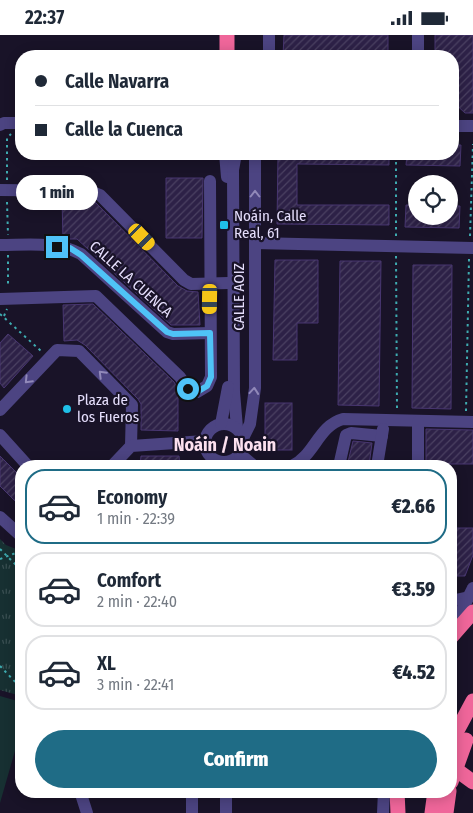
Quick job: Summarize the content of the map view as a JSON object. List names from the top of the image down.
{
  "streets": {
    "street": ["CALLE LA CUENCA", "CALLE AOIZ"]
  },
  "districts": ["Noáin / Noain"],
  "places": {
    "transit": ["Noáin, Calle Real, 61"],
    "other": ["Plaza de los Fueros"]
  },
  "page": {
    "status": "22:37",
    "banner": ["Calle Navarra", "Calle la Cuenca"],
    "bubble": "1 min",
    "list": [
      {
        "name": "Economy",
        "note": "1 min · 22:39",
        "value": "€2.66"
      },
      {
        "name": "Comfort",
        "note": "2 min · 22:40",
        "value": "€3.59"
      },
      {
        "name": "XL",
        "note": "3 min · 22:41",
        "value": "€4.52"
      }
    ],
    "buttons": "Confirm"
  }
}
